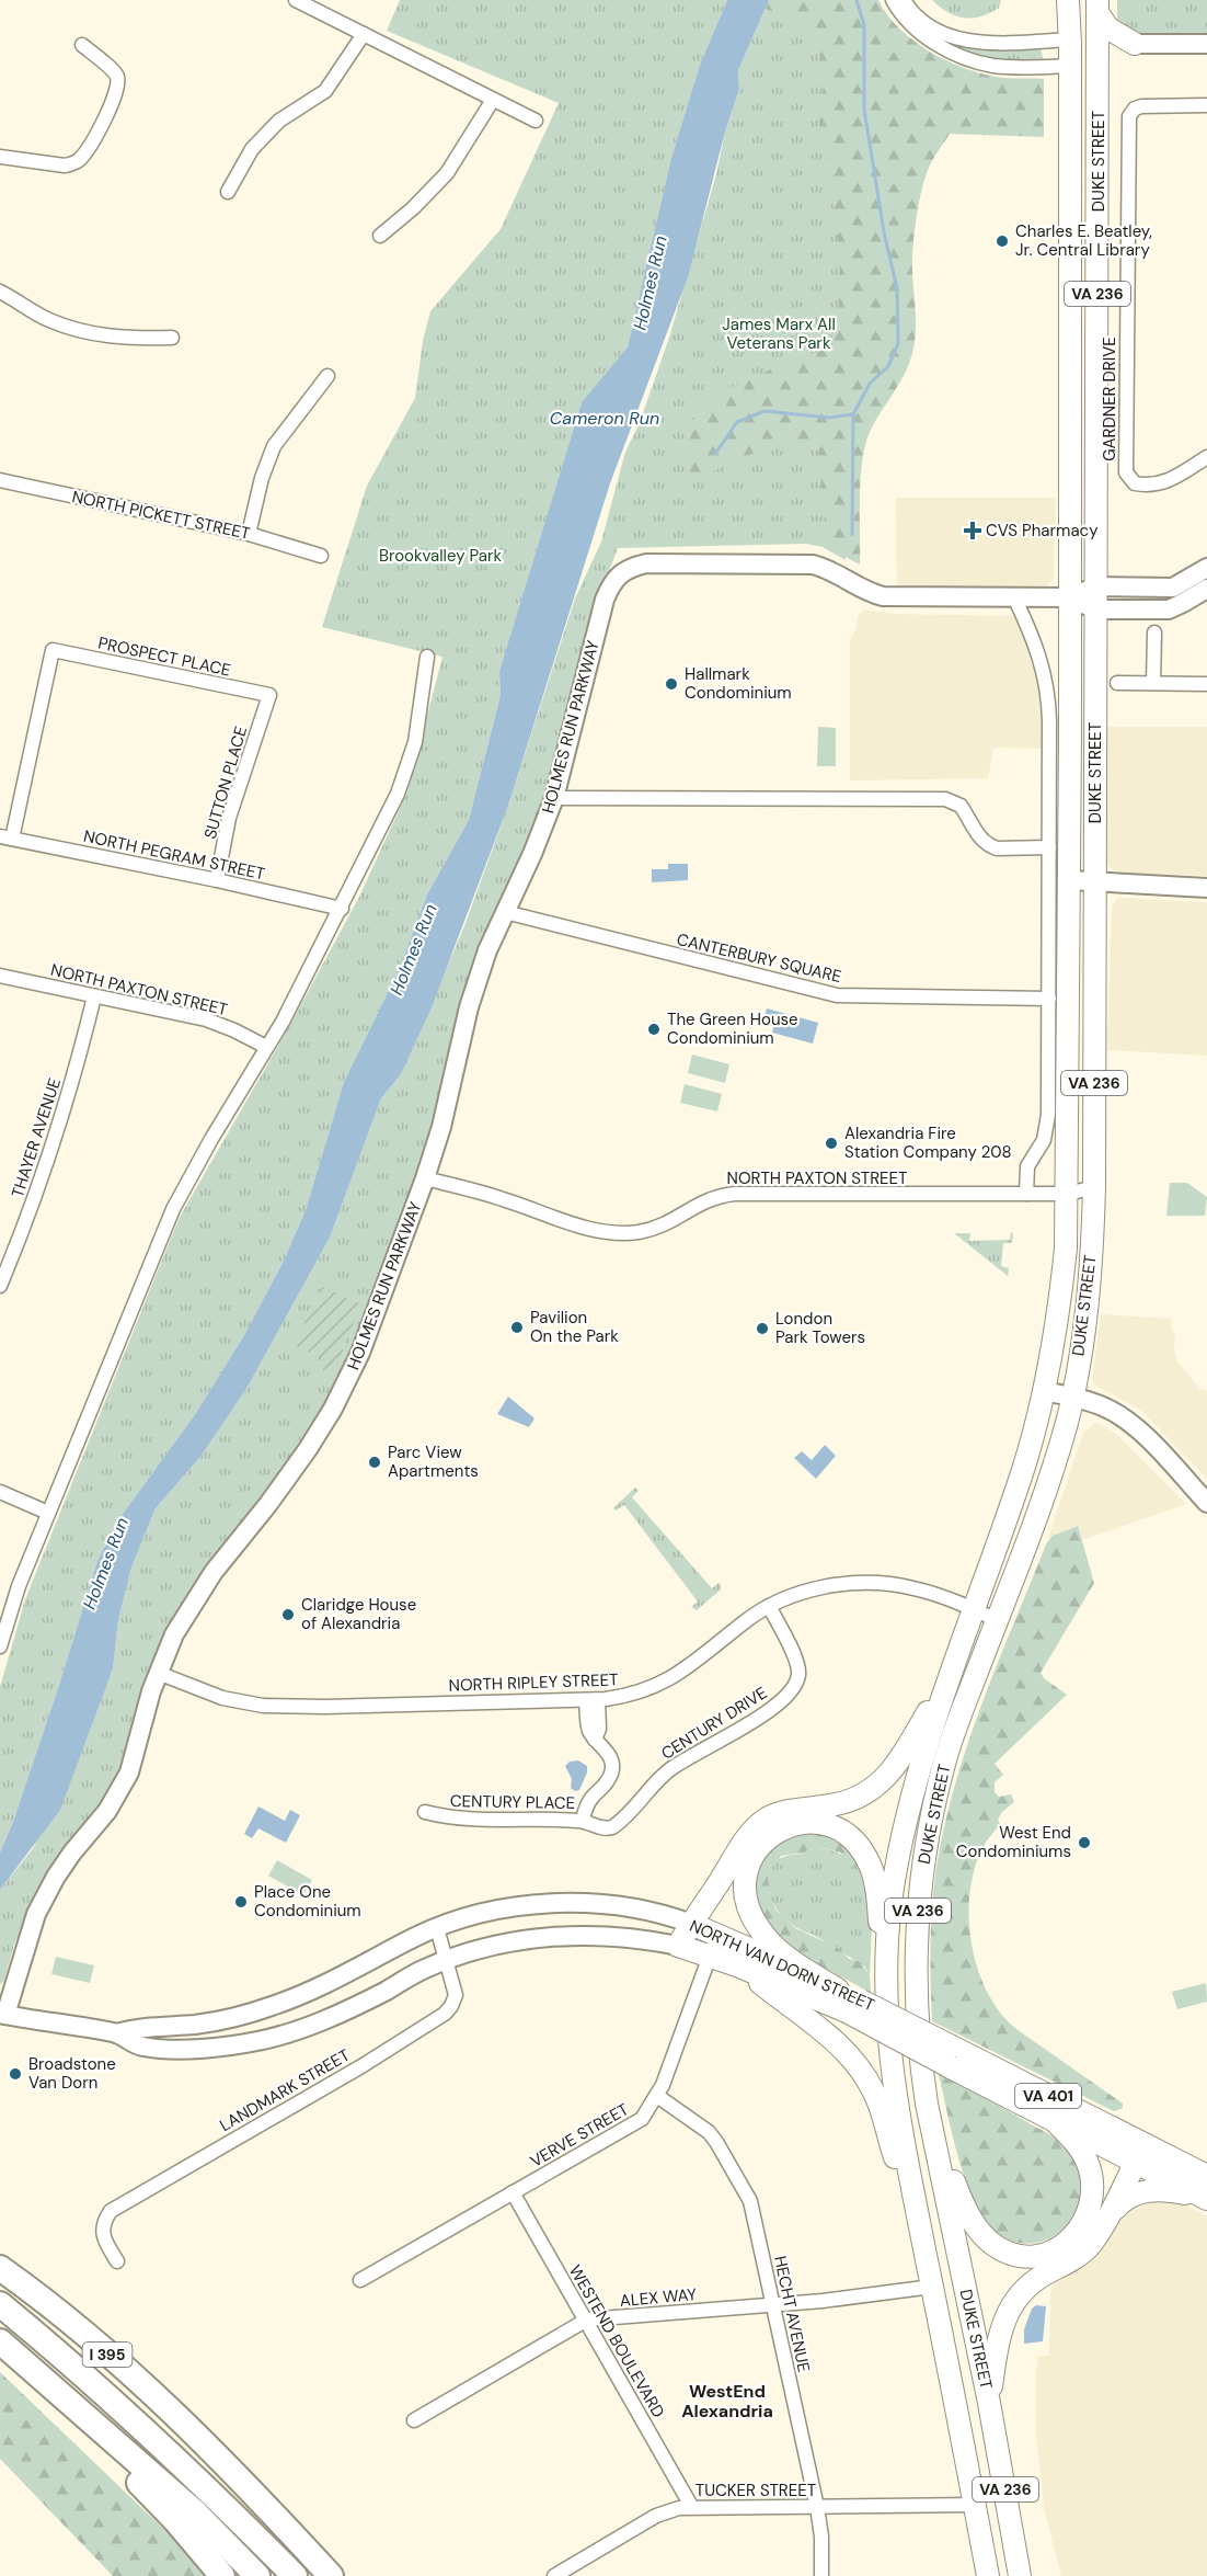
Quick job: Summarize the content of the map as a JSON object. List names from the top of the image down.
{
  "streets": {
    "highway": ["I 395"],
    "main road": [
      "DUKE STREET",
      "VA 236",
      "NORTH VAN DORN STREET",
      "VA 401"
    ],
    "street": [
      "GARDNER DRIVE",
      "NORTH PICKETT STREET",
      "PROSPECT PLACE",
      "HOLMES RUN PARKWAY",
      "SUTTON PLACE",
      "NORTH PEGRAM STREET",
      "CANTERBURY SQUARE",
      "NORTH PAXTON STREET",
      "THAYER AVENUE",
      "NORTH RIPLEY STREET",
      "CENTURY DRIVE",
      "CENTURY PLACE",
      "LANDMARK STREET",
      "VERVE STREET",
      "ALEX WAY",
      "HECHT AVENUE",
      "WESTEND BOULEVARD",
      "TUCKER STREET"
    ]
  },
  "crossings": [
    ["DUKE STREET", "NORTH PAXTON STREET"],
    ["DUKE STREET", "NORTH RIPLEY STREET"],
    ["DUKE STREET", "ALEX WAY"],
    ["DUKE STREET", "TUCKER STREET"],
    ["PROSPECT PLACE", "SUTTON PLACE"],
    ["PROSPECT PLACE", "NORTH PEGRAM STREET"],
    ["HOLMES RUN PARKWAY", "CANTERBURY SQUARE"],
    ["HOLMES RUN PARKWAY", "NORTH PAXTON STREET"],
    ["HOLMES RUN PARKWAY", "NORTH RIPLEY STREET"],
    ["HOLMES RUN PARKWAY", "NORTH VAN DORN STREET"],
    ["SUTTON PLACE", "NORTH PEGRAM STREET"],
    ["NORTH PAXTON STREET", "THAYER AVENUE"],
    ["NORTH RIPLEY STREET", "CENTURY DRIVE"],
    ["NORTH RIPLEY STREET", "CENTURY PLACE"],
    ["CENTURY DRIVE", "CENTURY PLACE"],
    ["NORTH VAN DORN STREET", "LANDMARK STREET"],
    ["NORTH VAN DORN STREET", "VA 401"],
    ["NORTH VAN DORN STREET", "VERVE STREET"],
    ["VERVE STREET", "HECHT AVENUE"],
    ["VERVE STREET", "WESTEND BOULEVARD"],
    ["ALEX WAY", "HECHT AVENUE"],
    ["ALEX WAY", "WESTEND BOULEVARD"],
    ["HECHT AVENUE", "TUCKER STREET"],
    ["WESTEND BOULEVARD", "TUCKER STREET"]
  ],
  "districts": ["WestEnd Alexandria"],
  "water": ["Holmes Run", "Cameron Run"],
  "parks": ["James Marx All Veterans Park", "Brookvalley Park"],
  "places": {
    "other": [
      "Charles E. Beatley, Jr. Central Library",
      "Hallmark Condominium",
      "The Green House Condominium",
      "Alexandria Fire Station Company 208",
      "Pavilion On the Park",
      "London Park Towers",
      "Parc View Apartments",
      "Claridge House of Alexandria",
      "West End Condominiums",
      "Place One Condominium",
      "Broadstone Van Dorn"
    ],
    "health": ["CVS Pharmacy"]
  }
}
